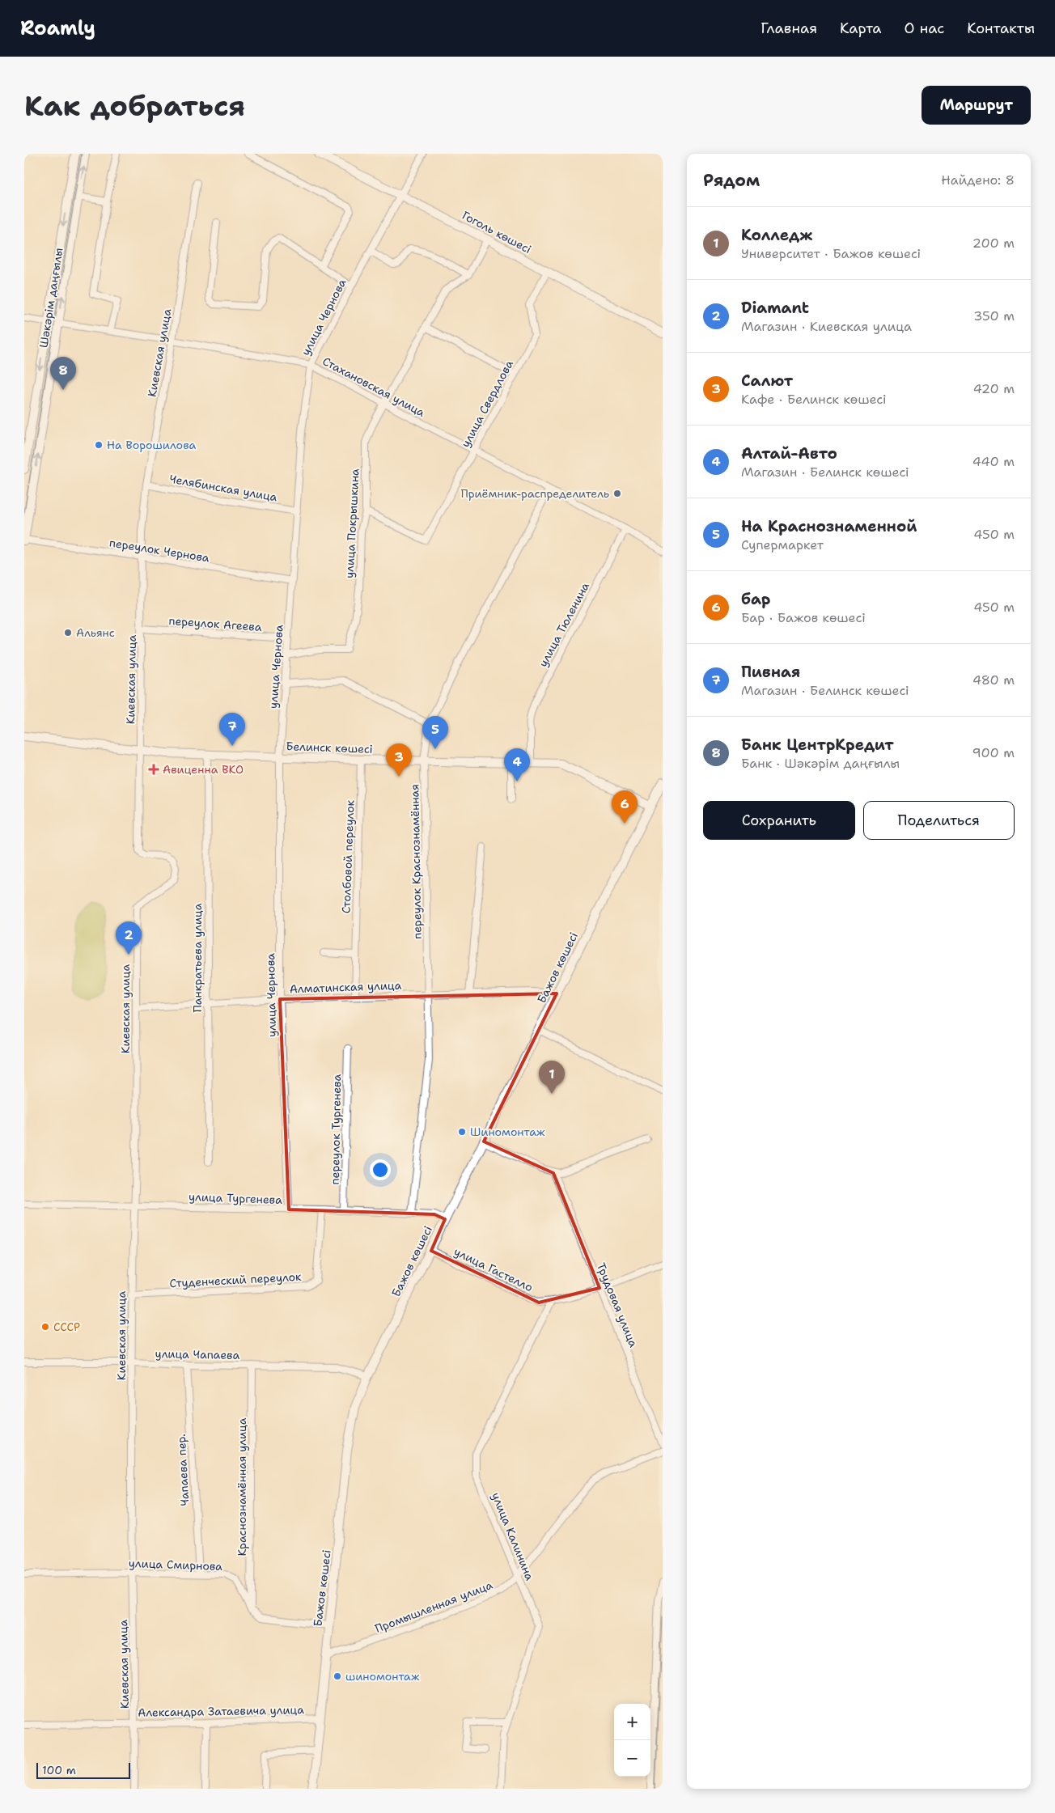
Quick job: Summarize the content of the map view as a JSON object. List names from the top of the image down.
{
  "streets": {
    "main road": [
      "Гоголь көшесі",
      "Шәкәрім даңғылы",
      "Белинск көшесі",
      "Бажов көшесі"
    ],
    "street": [
      "улица Чернова",
      "Киевская улица",
      "Стахановская улица",
      "улица Свердлова",
      "Челябинская улица",
      "улица Покрышкина",
      "переулок Чернова",
      "переулок Агеева",
      "улица Тюленина",
      "Столбовой переулок",
      "переулок Краснознамённая",
      "Панкратьева улица",
      "Алматинская улица",
      "переулок Тургенева",
      "улица Тургенева",
      "улица Гастелло",
      "Студенческий переулок",
      "Трудовая улица",
      "улица Чапаева",
      "Чапаева пер.",
      "Краснознамённая улица",
      "улица Калинина",
      "улица Смирнова",
      "Промышленная улица",
      "Александра Затаевича улица"
    ]
  },
  "crossings": [
    ["Гоголь көшесі", "улица Чернова"],
    ["Гоголь көшесі", "улица Свердлова"],
    ["Гоголь көшесі", "улица Покрышкина"],
    ["Шәкәрім даңғылы", "Стахановская улица"],
    ["Шәкәрім даңғылы", "переулок Чернова"],
    ["улица Чернова", "Стахановская улица"],
    ["улица Чернова", "Челябинская улица"],
    ["улица Чернова", "улица Покрышкина"],
    ["улица Чернова", "переулок Чернова"],
    ["улица Чернова", "переулок Агеева"],
    ["улица Чернова", "Белинск көшесі"],
    ["улица Чернова", "Алматинская улица"],
    ["улица Чернова", "улица Тургенева"],
    ["Киевская улица", "Стахановская улица"],
    ["Киевская улица", "Челябинская улица"],
    ["Киевская улица", "переулок Чернова"],
    ["Киевская улица", "переулок Агеева"],
    ["Киевская улица", "Белинск көшесі"],
    ["Киевская улица", "Алматинская улица"],
    ["Киевская улица", "улица Тургенева"],
    ["Киевская улица", "Студенческий переулок"],
    ["Киевская улица", "улица Чапаева"],
    ["Киевская улица", "улица Смирнова"],
    ["Киевская улица", "Александра Затаевича улица"],
    ["Стахановская улица", "улица Свердлова"],
    ["Стахановская улица", "улица Покрышкина"],
    ["Стахановская улица", "улица Тюленина"],
    ["Стахановская улица", "переулок Краснознамённая"],
    ["улица Свердлова", "улица Покрышкина"],
    ["улица Тюленина", "Белинск көшесі"],
    ["Белинск көшесі", "Столбовой переулок"],
    ["Белинск көшесі", "переулок Краснознамённая"],
    ["Белинск көшесі", "Панкратьева улица"],
    ["Белинск көшесі", "Бажов көшесі"],
    ["Столбовой переулок", "Алматинская улица"],
    ["переулок Краснознамённая", "Алматинская улица"],
    ["переулок Краснознамённая", "улица Тургенева"],
    ["Панкратьева улица", "Алматинская улица"],
    ["Бажов көшесі", "Алматинская улица"],
    ["Бажов көшесі", "улица Тургенева"],
    ["Бажов көшесі", "улица Гастелло"],
    ["Бажов көшесі", "улица Чапаева"],
    ["Бажов көшесі", "Промышленная улица"],
    ["Бажов көшесі", "Александра Затаевича улица"],
    ["переулок Тургенева", "улица Тургенева"],
    ["улица Тургенева", "Студенческий переулок"],
    ["улица Гастелло", "Трудовая улица"],
    ["улица Гастелло", "улица Калинина"],
    ["улица Чапаева", "Чапаева пер."],
    ["улица Чапаева", "Краснознамённая улица"],
    ["Чапаева пер.", "улица Смирнова"],
    ["Краснознамённая улица", "улица Смирнова"],
    ["улица Калинина", "Промышленная улица"]
  ],
  "places": {
    "other": [
      "На Ворошилова",
      "Приёмник-распределитель",
      "Альянс",
      "Шиномонтаж",
      "СССР",
      "шиномонтаж"
    ],
    "health": ["Авиценна ВКО"]
  },
  "scale_bar": "100 m",
  "page": {
    "header": "Roamly",
    "nav": [
      "Главная",
      "Карта",
      "О нас",
      "Контакты"
    ],
    "buttons": [
      "Маршрут",
      ["Сохранить", "Поделиться"]
    ],
    "title": "Как добраться",
    "heading": ["Рядом", "Найдено: 8"],
    "list": [
      {
        "mark": "1",
        "name": "Колледж",
        "note": "Университет · Бажов көшесі",
        "value": "200 m"
      },
      {
        "mark": "2",
        "name": "Diamant",
        "note": "Магазин · Киевская улица",
        "value": "350 m"
      },
      {
        "mark": "3",
        "name": "Салют",
        "note": "Кафе · Белинск көшесі",
        "value": "420 m"
      },
      {
        "mark": "4",
        "name": "Алтай-Авто",
        "note": "Магазин · Белинск көшесі",
        "value": "440 m"
      },
      {
        "mark": "5",
        "name": "На Краснознаменной",
        "note": "Супермаркет",
        "value": "450 m"
      },
      {
        "mark": "6",
        "name": "бар",
        "note": "Бар · Бажов көшесі",
        "value": "450 m"
      },
      {
        "mark": "7",
        "name": "Пивная",
        "note": "Магазин · Белинск көшесі",
        "value": "480 m"
      },
      {
        "mark": "8",
        "name": "Банк ЦентрКредит",
        "note": "Банк · Шәкәрім даңғылы",
        "value": "900 m"
      }
    ],
    "pins": [
      "8",
      "7",
      "5",
      "3",
      "4",
      "6",
      "2",
      "1"
    ],
    "map_buttons": ["+", "−"],
    "scale": "100 m"
  }
}
